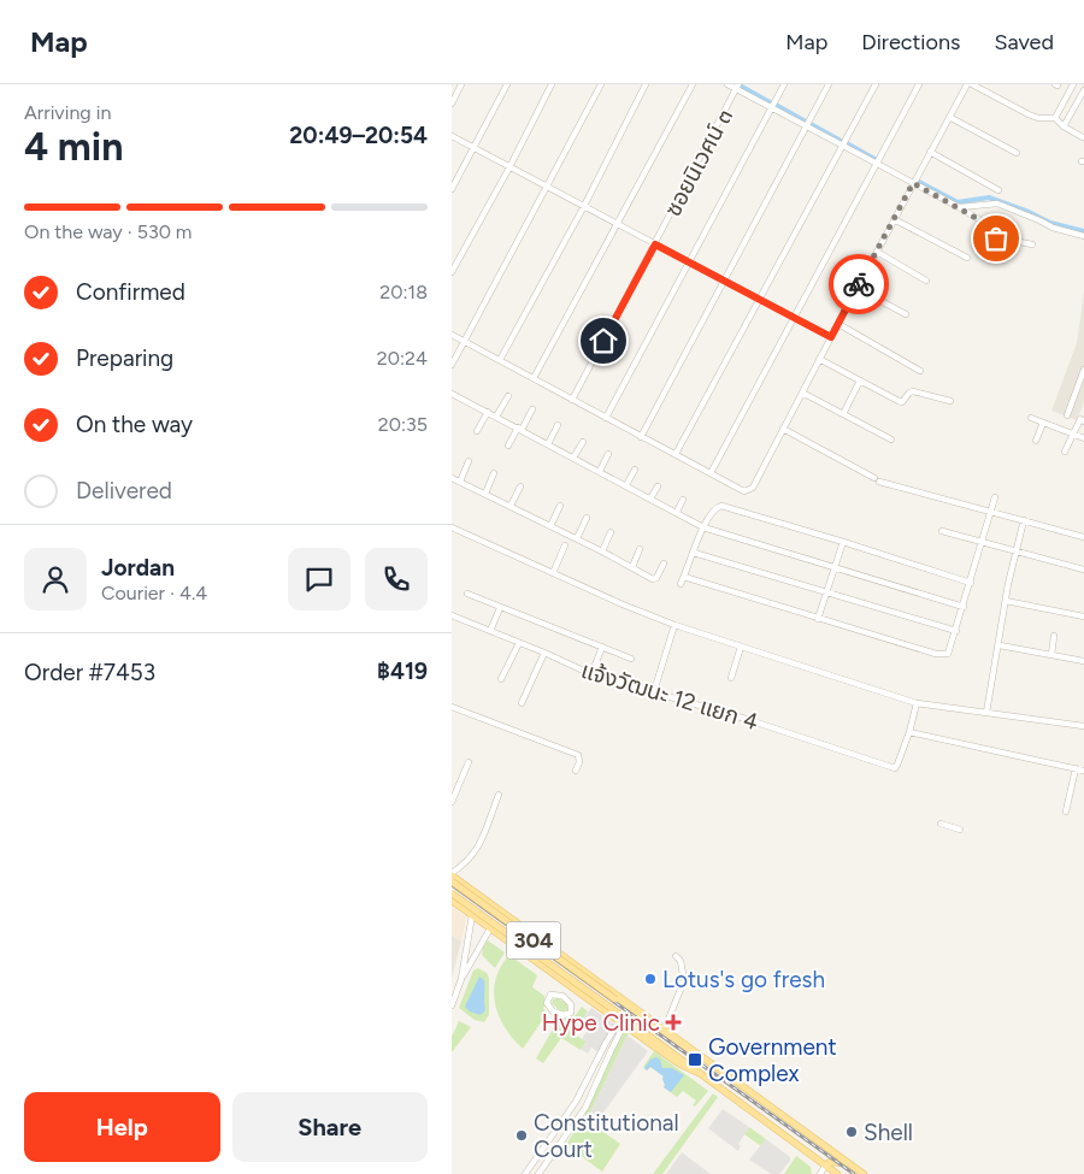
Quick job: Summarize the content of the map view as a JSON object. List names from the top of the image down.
{
  "streets": {
    "main road": ["304"],
    "street": ["ซอยนิเวศน์ ๓", "แจ้งวัฒนะ 12 แยก 4"]
  },
  "places": {
    "other": ["Lotus's go fresh", "Shell", "Constitutional Court"],
    "health": ["Hype Clinic"],
    "transit": ["Government Complex"]
  },
  "page": {
    "header": "Map",
    "nav": ["Map", "Directions", "Saved"],
    "heading": ["4 min", "Arriving in", "20:49–20:54"],
    "panel": [
      "Jordan",
      "Courier · 4.4",
      "Order #7453",
      "฿419"
    ],
    "bar": "On the way · 530 m",
    "list": [
      ["Confirmed", "20:18"],
      ["Preparing", "20:24"],
      ["On the way", "20:35"],
      "Delivered"
    ],
    "buttons": ["Help", "Share"]
  }
}
